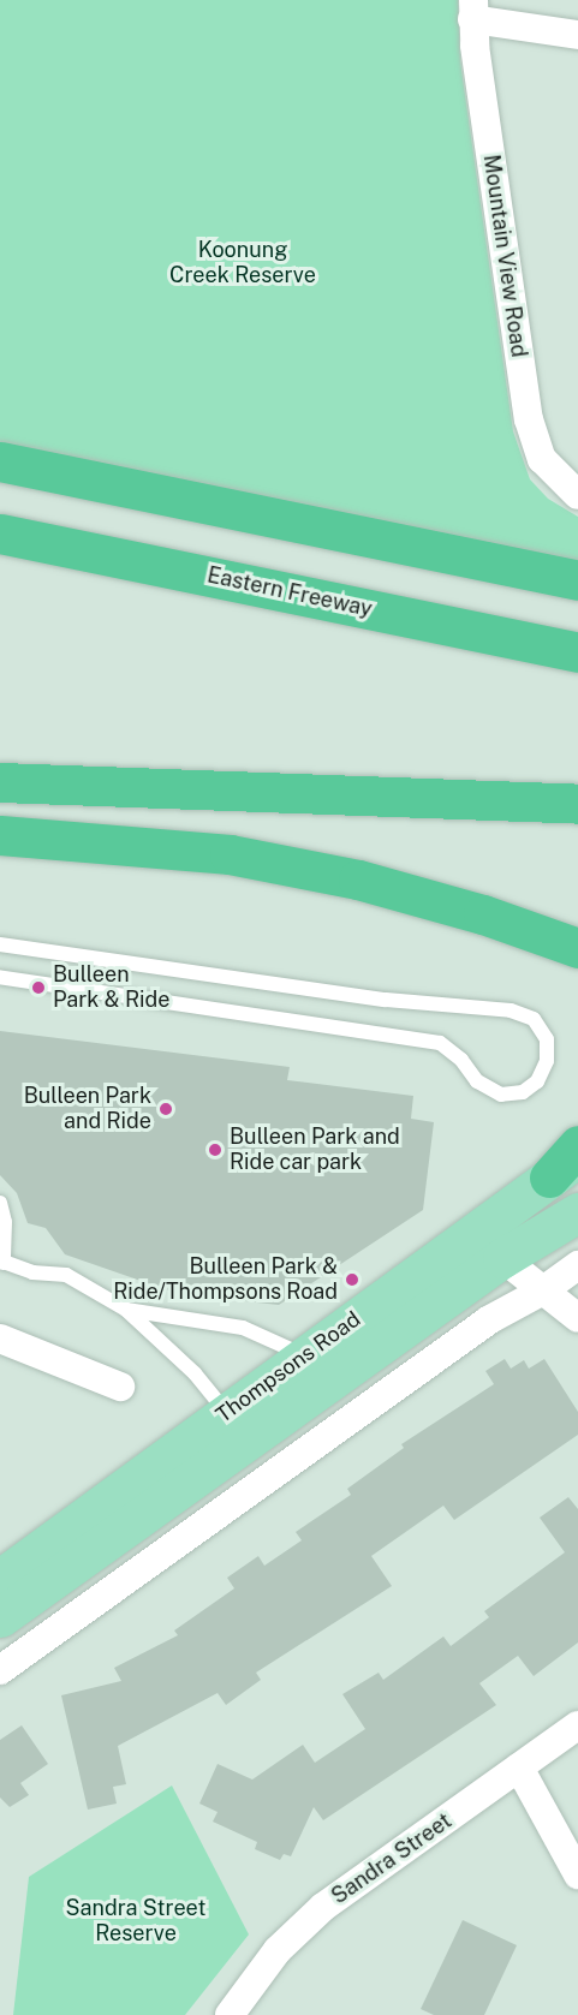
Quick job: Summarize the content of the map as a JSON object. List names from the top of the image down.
{
  "streets": {
    "highway": ["Eastern Freeway"],
    "main road": ["Thompsons Road"],
    "street": ["Mountain View Road", "Sandra Street"]
  },
  "parks": ["Koonung Creek Reserve", "Sandra Street Reserve"],
  "places": [
    "Bulleen Park & Ride",
    "Bulleen Park and Ride",
    "Bulleen Park and Ride car park",
    "Bulleen Park & Ride/Thompsons Road"
  ]
}
